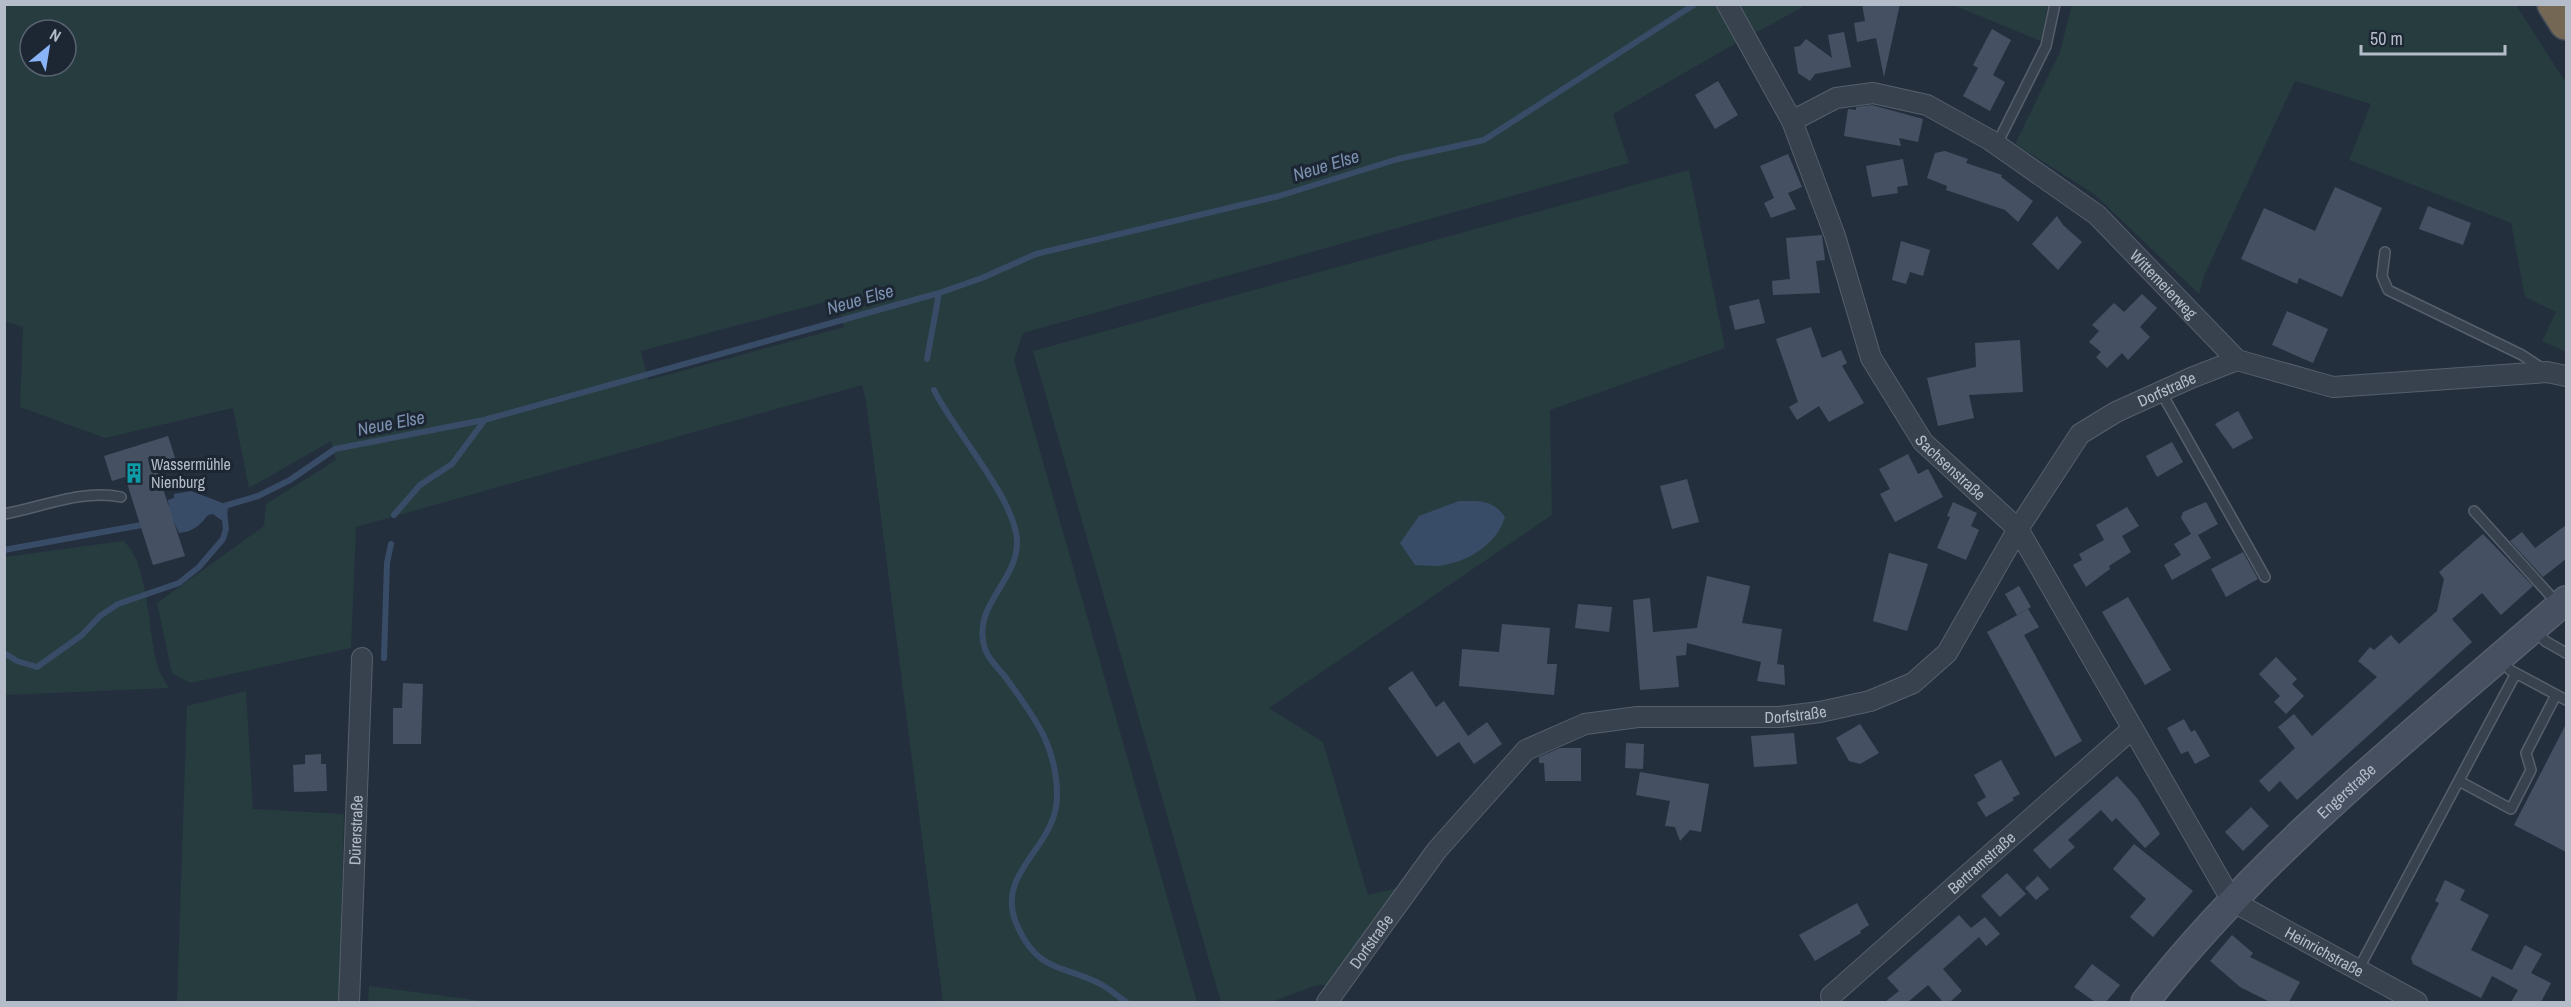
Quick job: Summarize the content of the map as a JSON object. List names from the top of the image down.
{
  "streets": {
    "main road": ["Engerstraße"],
    "street": [
      "Wittemeierweg",
      "Dorfstraße",
      "Sachsenstraße",
      "Dürerstraße",
      "Bertramstraße",
      "Heinrichstraße"
    ]
  },
  "crossings": [
    ["Wittemeierweg", "Dorfstraße"],
    ["Wittemeierweg", "Sachsenstraße"],
    ["Dorfstraße", "Sachsenstraße"],
    ["Sachsenstraße", "Engerstraße"],
    ["Sachsenstraße", "Bertramstraße"],
    ["Sachsenstraße", "Heinrichstraße"],
    ["Engerstraße", "Heinrichstraße"]
  ],
  "water": ["Neue Else"],
  "places": {
    "building": ["Wassermühle Nienburg"]
  },
  "scale_bar": "50 m",
  "north": "top right"
}
